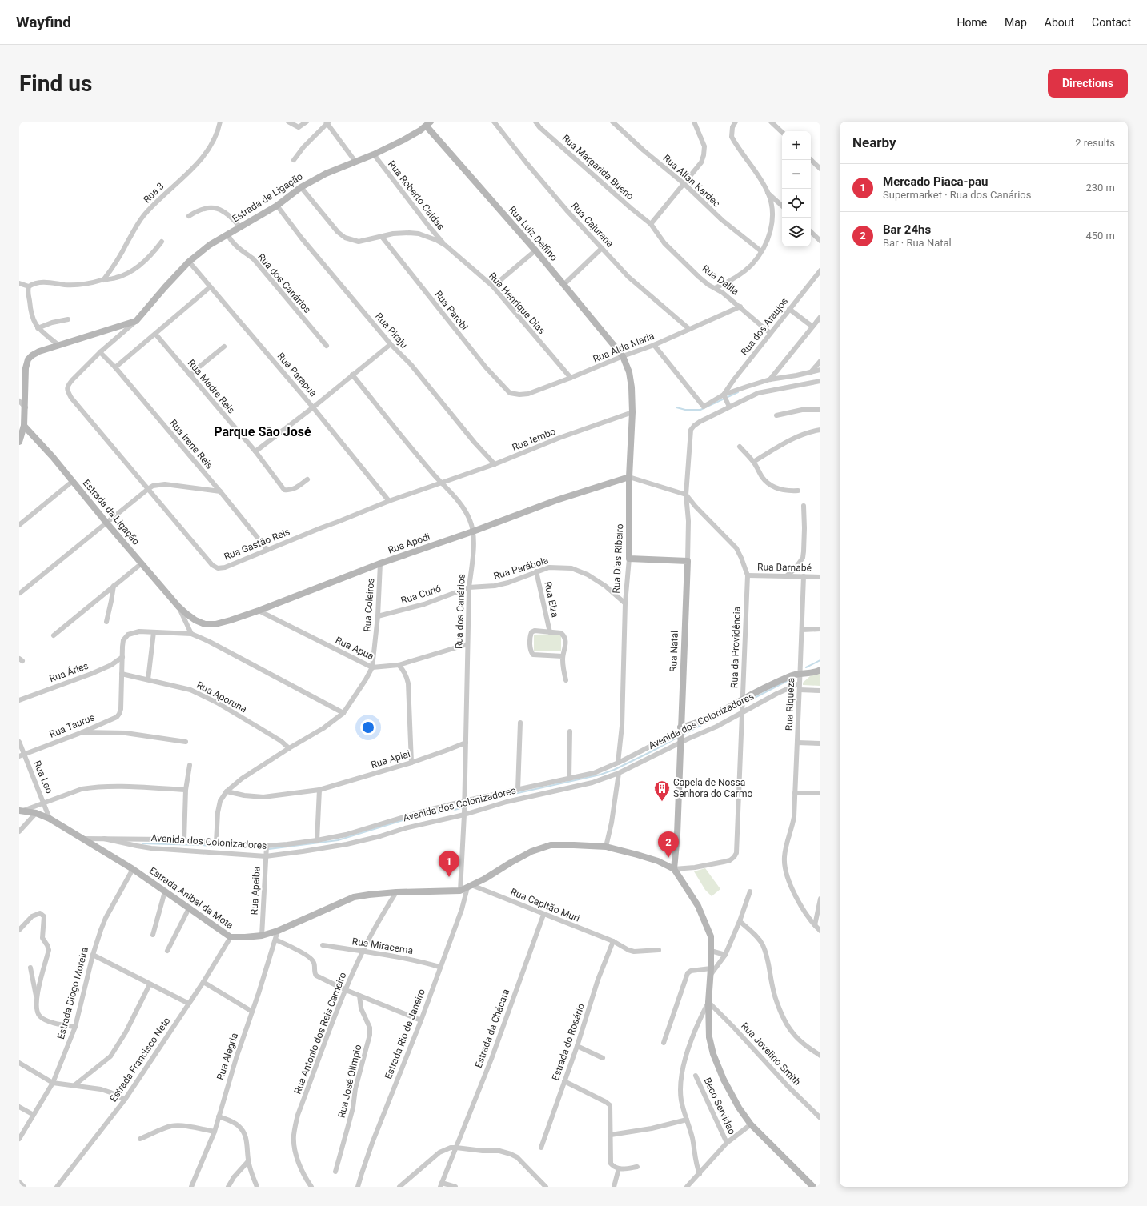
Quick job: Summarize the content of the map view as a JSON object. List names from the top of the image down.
{
  "streets": {
    "street": [
      "Rua Margarida Bueno",
      "Rua Allan Kardec",
      "Rua 3",
      "Rua Roberto Caldas",
      "Estrada de Ligação",
      "Rua Cajurana",
      "Rua Luiz Delfino",
      "Rua Dalila",
      "Rua dos Canários",
      "Rua Henrique Dias",
      "Rua Parobi",
      "Rua dos Araujos",
      "Rua Piraju",
      "Rua Alda Maria",
      "Rua Parapua",
      "Rua Madre Reis",
      "Rua Iembo",
      "Rua Irene Reis",
      "Estrada da Ligação",
      "Rua Apodi",
      "Rua Gastão Reis",
      "Rua Dias Ribeiro",
      "Rua Barnabé",
      "Rua Parábola",
      "Rua Curió",
      "Rua Elza",
      "Rua Coleiros",
      "Rua da Providência",
      "Rua Apua",
      "Rua Natal",
      "Rua Áries",
      "Rua Aporuna",
      "Rua Riqueza",
      "Avenida dos Colonizadores",
      "Rua Taurus",
      "Rua Apiai",
      "Rua Leo",
      "Rua Apeiba",
      "Estrada Anibal da Mota",
      "Rua Capitão Muri",
      "Rua Miracema",
      "Estrada Diogo Moreira",
      "Estrada da Chácara",
      "Rua Antonio dos Reis Carneiro",
      "Estrada Rio de Janeiro",
      "Estrada do Rosário",
      "Rua Jovelino Smith",
      "Rua Alegria",
      "Estrada Francisco Neto",
      "Rua José Olimpio",
      "Beco Servidao"
    ]
  },
  "crossings": [
    ["Rua Margarida Bueno", "Rua Dalila"],
    ["Rua Roberto Caldas", "Estrada de Ligação"],
    ["Rua Roberto Caldas", "Rua Henrique Dias"],
    ["Estrada de Ligação", "Rua Luiz Delfino"],
    ["Estrada de Ligação", "Rua dos Canários"],
    ["Estrada de Ligação", "Rua Henrique Dias"],
    ["Estrada de Ligação", "Rua Piraju"],
    ["Estrada de Ligação", "Rua Parapua"],
    ["Estrada de Ligação", "Rua Irene Reis"],
    ["Estrada de Ligação", "Rua Gastão Reis"],
    ["Rua Cajurana", "Rua Alda Maria"],
    ["Rua Luiz Delfino", "Rua Alda Maria"],
    ["Rua Luiz Delfino", "Rua Dias Ribeiro"],
    ["Rua Dalila", "Rua dos Araujos"],
    ["Rua Dalila", "Rua Alda Maria"],
    ["Rua dos Canários", "Rua Iembo"],
    ["Rua dos Canários", "Rua Apodi"],
    ["Rua dos Canários", "Rua Gastão Reis"],
    ["Rua dos Canários", "Rua Parábola"],
    ["Rua dos Canários", "Rua Curió"],
    ["Rua dos Canários", "Rua Apua"],
    ["Rua dos Canários", "Avenida dos Colonizadores"],
    ["Rua dos Canários", "Rua Apiai"],
    ["Rua dos Canários", "Estrada Anibal da Mota"],
    ["Rua Henrique Dias", "Rua Parobi"],
    ["Rua Henrique Dias", "Rua Alda Maria"],
    ["Rua Parobi", "Rua Alda Maria"],
    ["Rua Piraju", "Rua Iembo"],
    ["Rua Alda Maria", "Rua Dias Ribeiro"],
    ["Rua Parapua", "Rua Gastão Reis"],
    ["Rua Iembo", "Rua Gastão Reis"],
    ["Rua Iembo", "Rua Dias Ribeiro"],
    ["Rua Irene Reis", "Rua Gastão Reis"],
    ["Estrada da Ligação", "Rua Apodi"],
    ["Rua Apodi", "Rua Dias Ribeiro"],
    ["Rua Apodi", "Rua Coleiros"],
    ["Rua Apodi", "Rua Apua"],
    ["Rua Dias Ribeiro", "Rua Parábola"],
    ["Rua Dias Ribeiro", "Avenida dos Colonizadores"],
    ["Rua Barnabé", "Rua da Providência"],
    ["Rua Barnabé", "Rua Riqueza"],
    ["Rua Parábola", "Rua Curió"],
    ["Rua Parábola", "Rua Elza"],
    ["Rua Curió", "Rua Coleiros"],
    ["Rua Coleiros", "Rua Apua"],
    ["Rua da Providência", "Rua Natal"],
    ["Rua da Providência", "Avenida dos Colonizadores"],
    ["Rua da Providência", "Estrada Anibal da Mota"],
    ["Rua Natal", "Avenida dos Colonizadores"],
    ["Rua Natal", "Estrada Anibal da Mota"],
    ["Rua Riqueza", "Avenida dos Colonizadores"],
    ["Avenida dos Colonizadores", "Rua Apeiba"],
    ["Avenida dos Colonizadores", "Estrada Anibal da Mota"],
    ["Rua Taurus", "Rua Leo"],
    ["Rua Leo", "Estrada Anibal da Mota"],
    ["Rua Apeiba", "Estrada Anibal da Mota"],
    ["Estrada Anibal da Mota", "Rua Capitão Muri"],
    ["Estrada Anibal da Mota", "Estrada Diogo Moreira"],
    ["Estrada Anibal da Mota", "Rua Antonio dos Reis Carneiro"],
    ["Estrada Anibal da Mota", "Estrada Rio de Janeiro"],
    ["Estrada Anibal da Mota", "Rua Alegria"],
    ["Estrada Anibal da Mota", "Estrada Francisco Neto"],
    ["Rua Capitão Muri", "Estrada da Chácara"],
    ["Rua Capitão Muri", "Estrada Rio de Janeiro"],
    ["Rua Capitão Muri", "Estrada do Rosário"],
    ["Rua Miracema", "Rua Antonio dos Reis Carneiro"],
    ["Rua Miracema", "Estrada Rio de Janeiro"]
  ],
  "districts": ["Parque São José"],
  "places": {
    "building": ["Capela de Nossa Senhora do Carmo"]
  },
  "page": {
    "header": "Wayfind",
    "nav": [
      "Home",
      "Map",
      "About",
      "Contact"
    ],
    "buttons": "Directions",
    "title": "Find us",
    "heading": ["Nearby", "2 results"],
    "map_buttons": ["+", "−"],
    "list": [
      {
        "mark": "1",
        "name": "Mercado Piaca-pau",
        "note": "Supermarket · Rua dos Canários",
        "value": "230 m"
      },
      {
        "mark": "2",
        "name": "Bar 24hs",
        "note": "Bar · Rua Natal",
        "value": "450 m"
      }
    ],
    "pins": ["2", "1"]
  }
}
